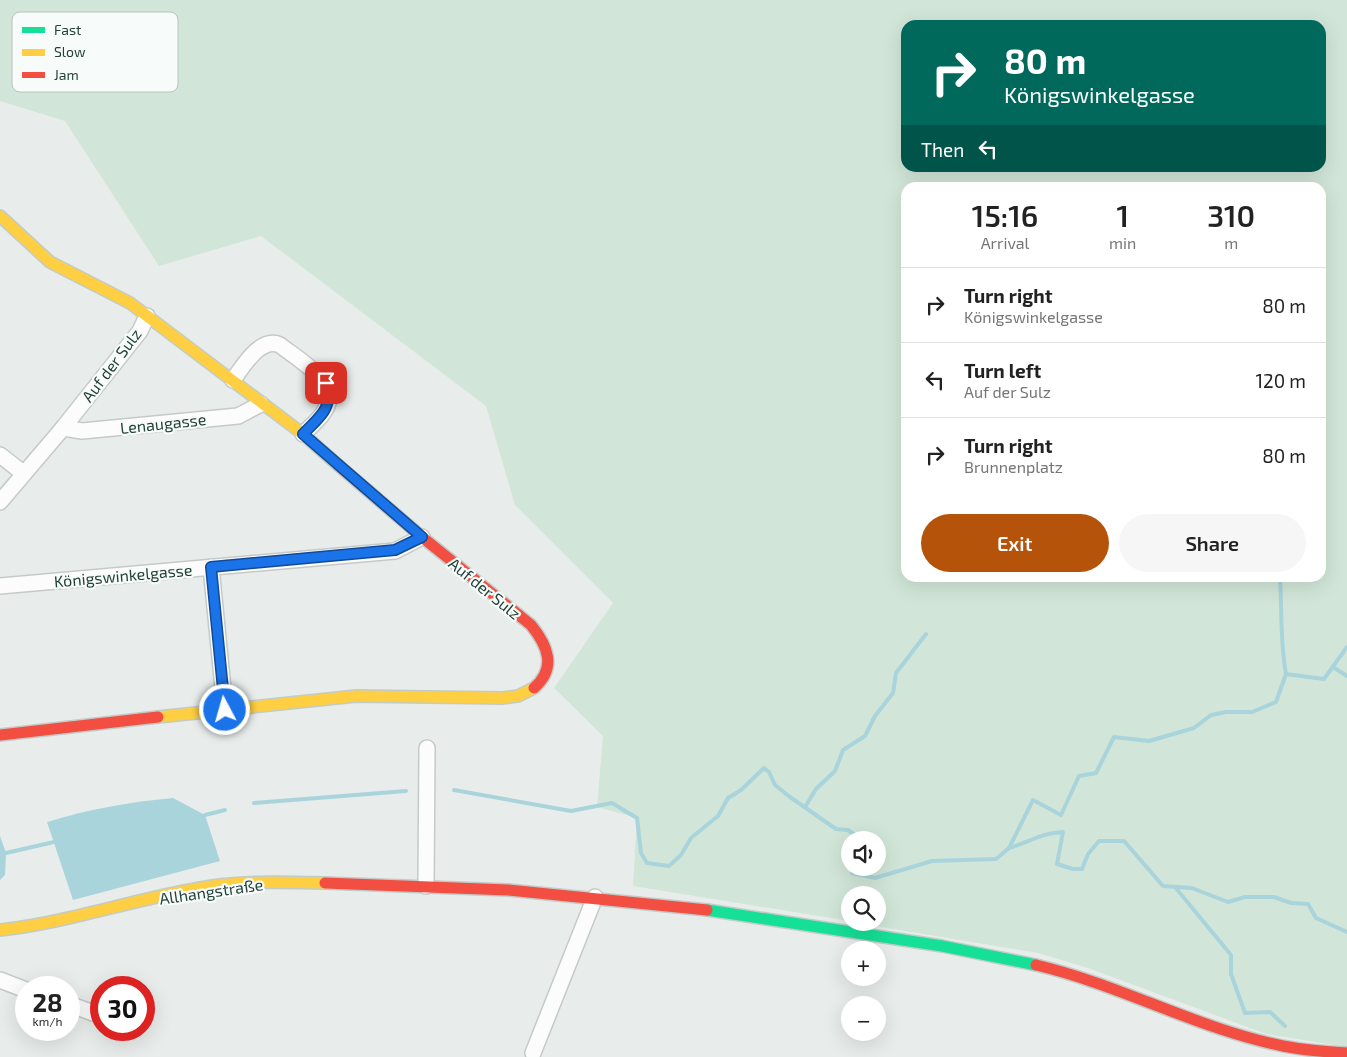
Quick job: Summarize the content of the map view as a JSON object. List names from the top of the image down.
{
  "streets": {
    "street": [
      "Auf der Sulz",
      "Lenaugasse",
      "Königswinkelgasse",
      "Allhangstraße"
    ]
  },
  "crossings": [
    ["Auf der Sulz", "Lenaugasse"],
    ["Auf der Sulz", "Königswinkelgasse"]
  ],
  "legend": ["Fast", "Slow", "Jam"],
  "page": {
    "turn": ["80 m", "Königswinkelgasse"],
    "then": "Then",
    "eta": [
      "15:16",
      "Arrival",
      "1",
      "min",
      "310",
      "m"
    ],
    "list": [
      {
        "name": "Turn right",
        "note": "Königswinkelgasse",
        "value": "80 m"
      },
      {
        "name": "Turn left",
        "note": "Auf der Sulz",
        "value": "120 m"
      },
      {
        "name": "Turn right",
        "note": "Brunnenplatz",
        "value": "80 m"
      }
    ],
    "buttons": ["Exit", "Share"],
    "map_buttons": ["+", "−"],
    "speed": "28 km/h",
    "limit": "30"
  }
}
